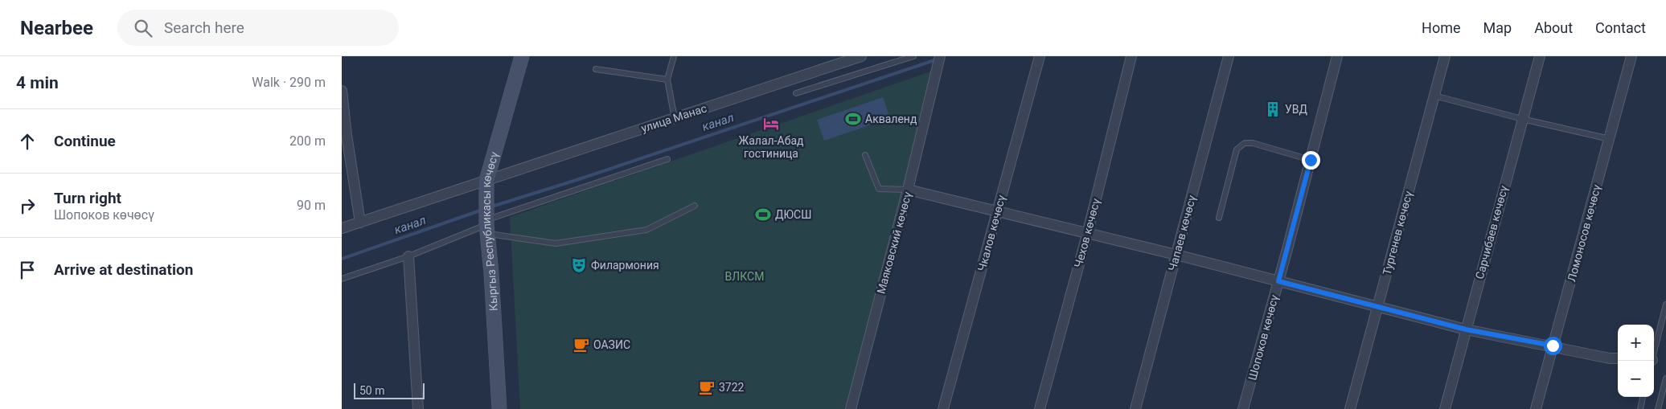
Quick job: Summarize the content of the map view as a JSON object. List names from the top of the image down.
{
  "streets": {
    "main road": ["Кыргыз Республикасы көчөсү"],
    "street": [
      "улица Манас",
      "Сарчибаев көчөсү",
      "Чкалов көчөсү",
      "Чехов көчөсү",
      "Чапаев көчөсү",
      "Тургенев көчөсү",
      "Ломоносов көчөсү",
      "Маяковский көчөсү",
      "Шопоков көчөсү"
    ]
  },
  "crossings": [
    ["улица Манас", "Кыргыз Республикасы көчөсү"]
  ],
  "water": ["канал"],
  "parks": ["ВЛКСМ"],
  "places": {
    "building": ["УВД"],
    "sports": ["Акваленд", "ДЮСШ"],
    "hotel": ["Жалал-Абад гостиница"],
    "theatre": ["Филармония"],
    "cafe": ["ОАЗИС", "3722"]
  },
  "scale_bar": "50 m",
  "page": {
    "header": "Nearbee",
    "search": "Search here",
    "nav": [
      "Home",
      "Map",
      "About",
      "Contact"
    ],
    "heading": ["4 min", "Walk · 290 m"],
    "list": [
      ["Continue", "200 m"],
      ["Turn right", "Шопоков көчөсү", "90 m"],
      "Arrive at destination"
    ],
    "map_buttons": ["+", "−"],
    "scale": "50 m"
  }
}
